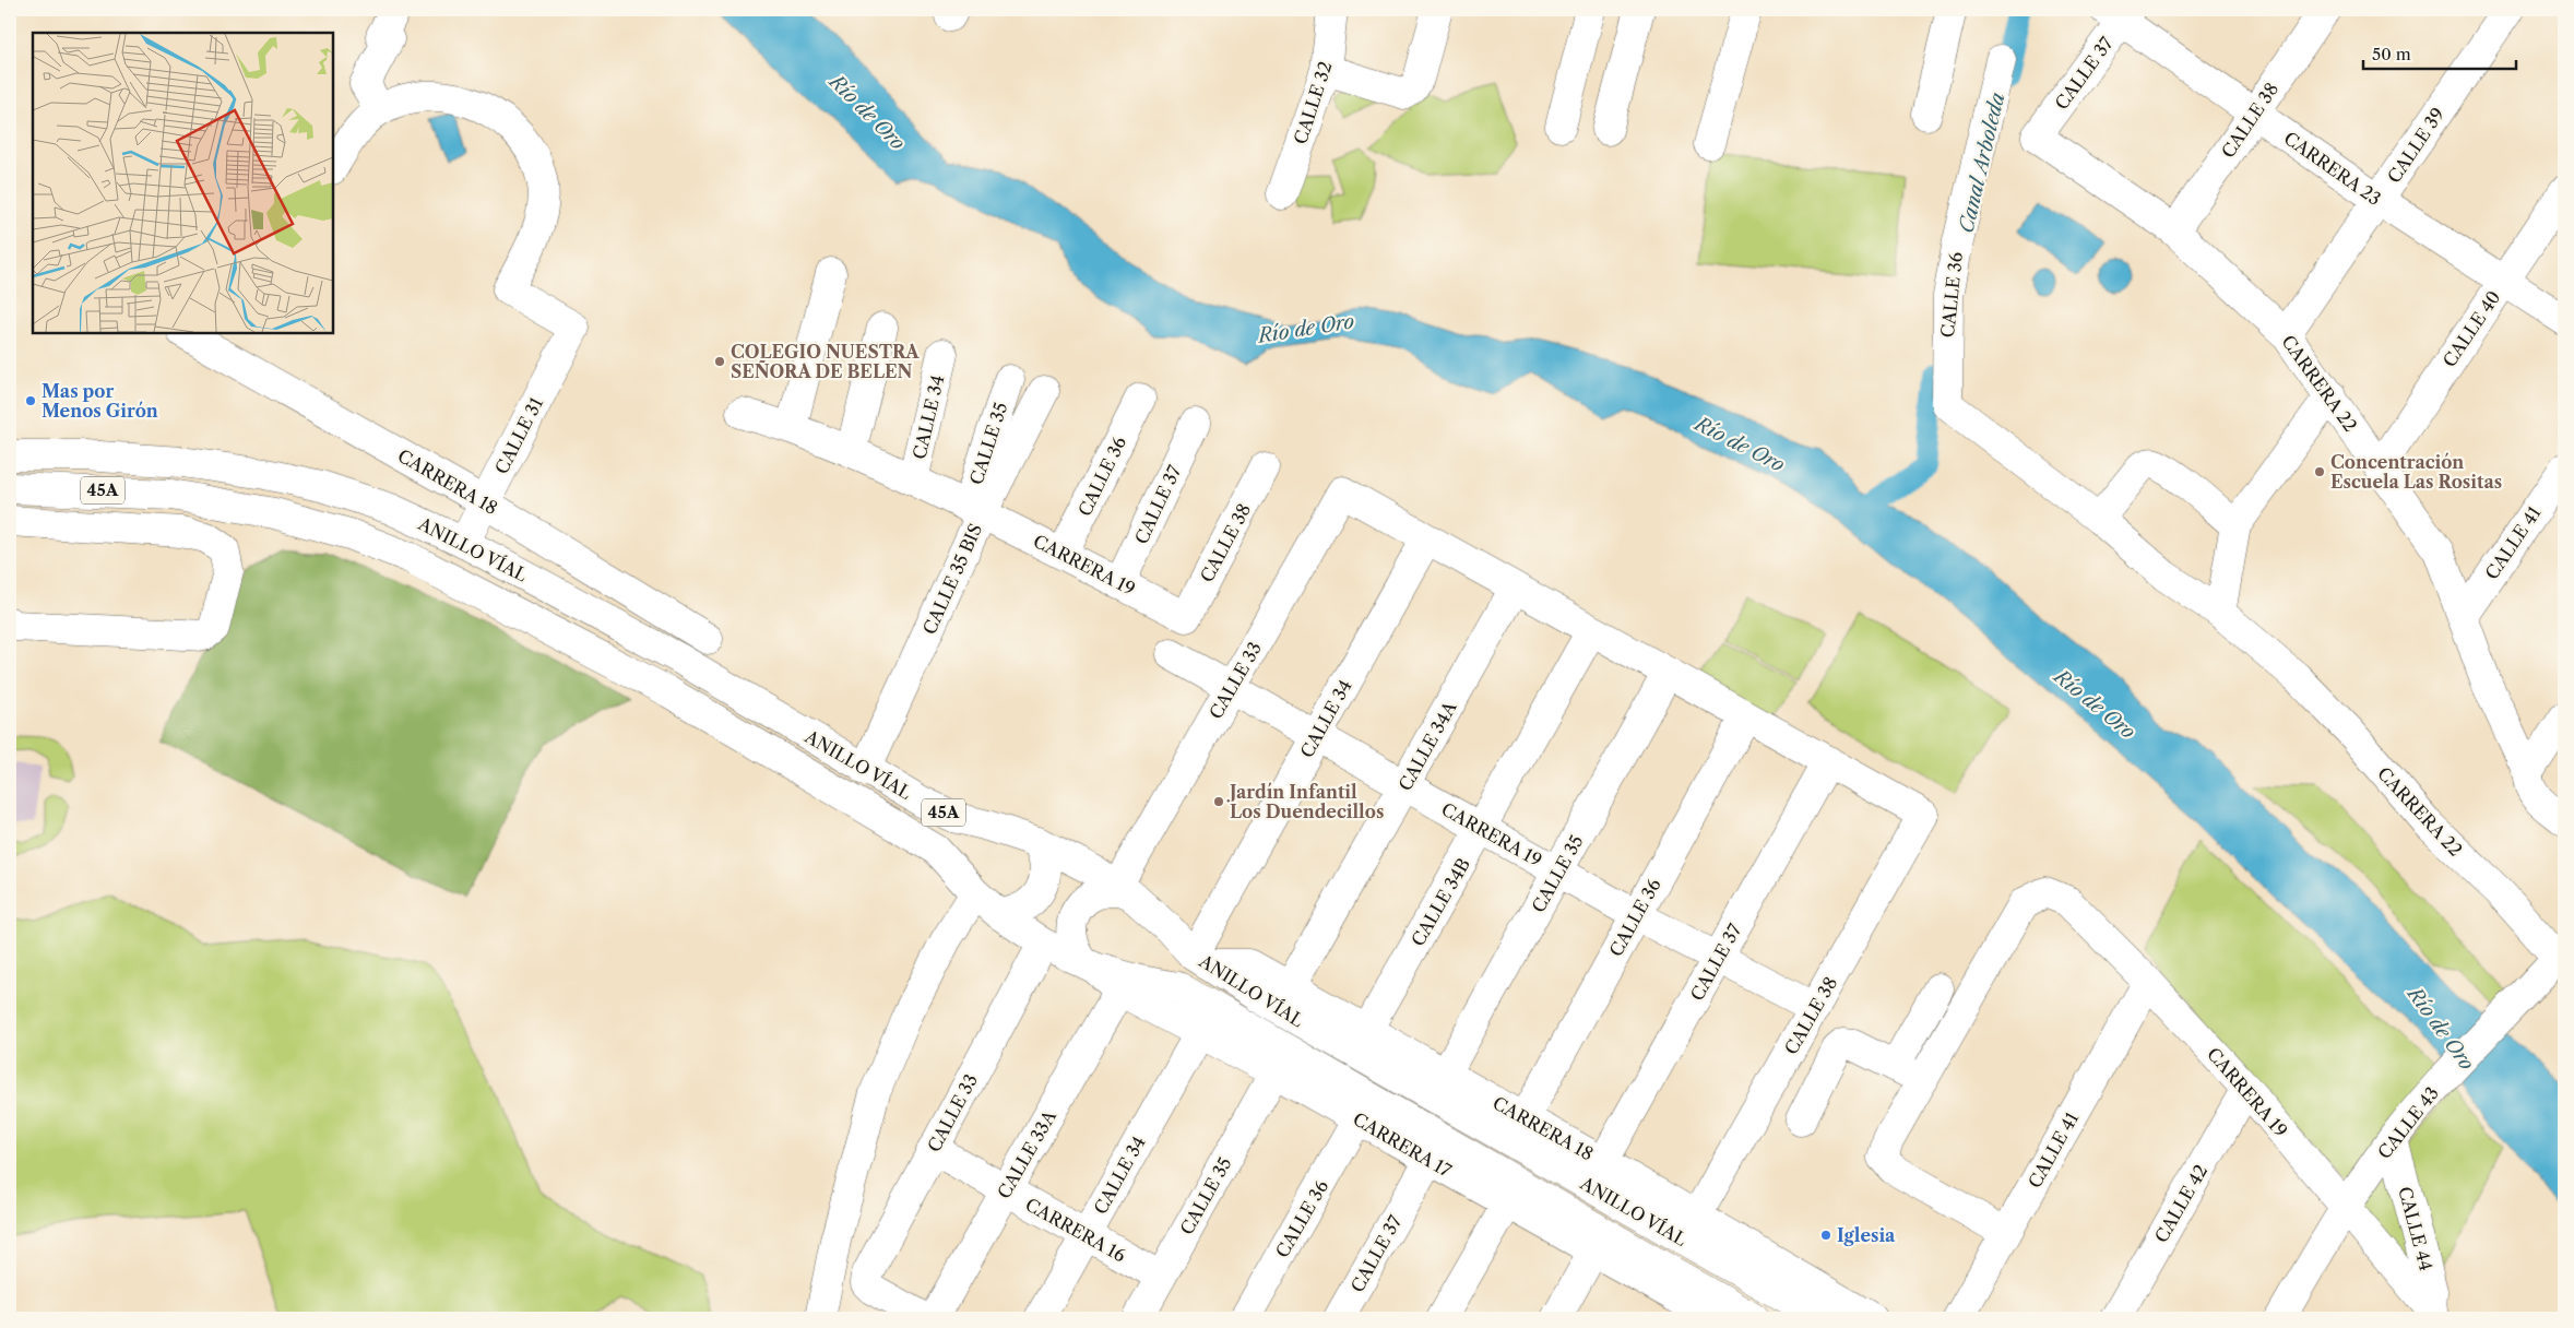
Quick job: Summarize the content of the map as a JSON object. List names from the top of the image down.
{
  "streets": {
    "main road": [
      "CALLE 37",
      "CALLE 32",
      "CALLE 38",
      "CALLE 39",
      "CARRERA 23",
      "CALLE 36",
      "CALLE 40",
      "CARRERA 22",
      "CALLE 34",
      "CALLE 31",
      "CALLE 35",
      "CARRERA 18",
      "45A",
      "CALLE 41",
      "ANILLO VÍAL",
      "CARRERA 19",
      "CALLE 35 BIS",
      "CALLE 33",
      "CALLE 34A",
      "CALLE 34B",
      "CALLE 43",
      "CARRERA 17",
      "CALLE 33A",
      "CALLE 42",
      "CALLE 44",
      "CARRERA 16"
    ]
  },
  "crossings": [
    ["CALLE 37", "CALLE 38"],
    ["CALLE 37", "CARRERA 23"],
    ["CALLE 37", "CARRERA 22"],
    ["CALLE 37", "CARRERA 18"],
    ["CALLE 37", "CARRERA 19"],
    ["CALLE 37", "CARRERA 17"],
    ["CALLE 38", "CARRERA 23"],
    ["CALLE 38", "CARRERA 22"],
    ["CALLE 38", "CARRERA 18"],
    ["CALLE 38", "CARRERA 19"],
    ["CALLE 39", "CARRERA 23"],
    ["CALLE 39", "CARRERA 22"],
    ["CARRERA 23", "CALLE 40"],
    ["CALLE 36", "CARRERA 22"],
    ["CALLE 36", "CARRERA 18"],
    ["CALLE 36", "CARRERA 19"],
    ["CALLE 36", "CARRERA 17"],
    ["CALLE 40", "CARRERA 22"],
    ["CARRERA 22", "CALLE 41"],
    ["CARRERA 22", "CALLE 43"],
    ["CALLE 34", "CARRERA 18"],
    ["CALLE 34", "ANILLO VÍAL"],
    ["CALLE 34", "CARRERA 19"],
    ["CALLE 34", "CALLE 33"],
    ["CALLE 34", "CARRERA 17"],
    ["CALLE 34", "CARRERA 16"],
    ["CALLE 31", "CARRERA 18"],
    ["CALLE 31", "ANILLO VÍAL"],
    ["CALLE 35", "CARRERA 18"],
    ["CALLE 35", "CARRERA 19"],
    ["CALLE 35", "CALLE 35 BIS"],
    ["CALLE 35", "CARRERA 17"],
    ["CALLE 35", "CARRERA 16"],
    ["CARRERA 18", "ANILLO VÍAL"],
    ["CARRERA 18", "CALLE 34A"],
    ["CARRERA 18", "CALLE 34B"],
    ["CALLE 41", "CARRERA 19"],
    ["ANILLO VÍAL", "CALLE 35 BIS"],
    ["ANILLO VÍAL", "CALLE 33"],
    ["ANILLO VÍAL", "CARRERA 17"],
    ["CARRERA 19", "CALLE 35 BIS"],
    ["CARRERA 19", "CALLE 33"],
    ["CARRERA 19", "CALLE 34A"],
    ["CARRERA 19", "CALLE 34B"],
    ["CARRERA 19", "CALLE 43"],
    ["CARRERA 19", "CALLE 42"],
    ["CARRERA 19", "CALLE 44"],
    ["CALLE 33", "CARRERA 16"],
    ["CALLE 43", "CALLE 44"],
    ["CARRERA 17", "CALLE 33A"],
    ["CALLE 33A", "CARRERA 16"]
  ],
  "water": ["Río de Oro", "Canal Arboleda"],
  "places": [
    "COLEGIO NUESTRA SEÑORA DE BELEN",
    "Mas por Menos Girón",
    "Concentración Escuela Las Rositas",
    "Jardín Infantil Los Duendecillos",
    "Iglesia"
  ],
  "scale_bar": "50 m"
}
